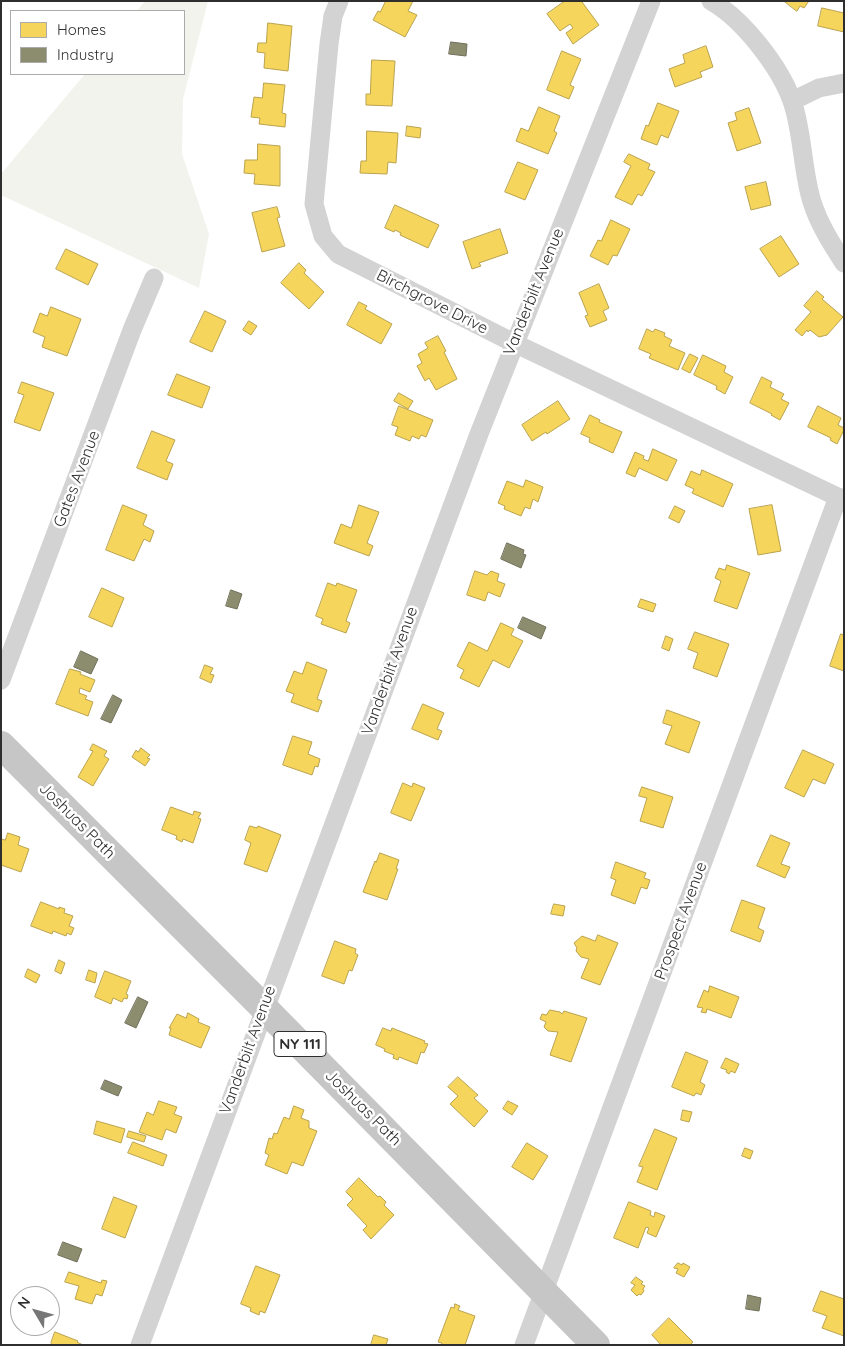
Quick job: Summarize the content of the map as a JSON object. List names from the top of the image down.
{
  "streets": {
    "main road": ["Joshuas Path", "NY 111"],
    "street": [
      "Vanderbilt Avenue",
      "Birchgrove Drive",
      "Gates Avenue",
      "Prospect Avenue"
    ]
  },
  "crossings": [
    ["Vanderbilt Avenue", "Birchgrove Drive"],
    ["Vanderbilt Avenue", "Joshuas Path"],
    ["Birchgrove Drive", "Prospect Avenue"],
    ["Joshuas Path", "Prospect Avenue"]
  ],
  "legend": ["Homes", "Industry"],
  "north": "top left"
}
